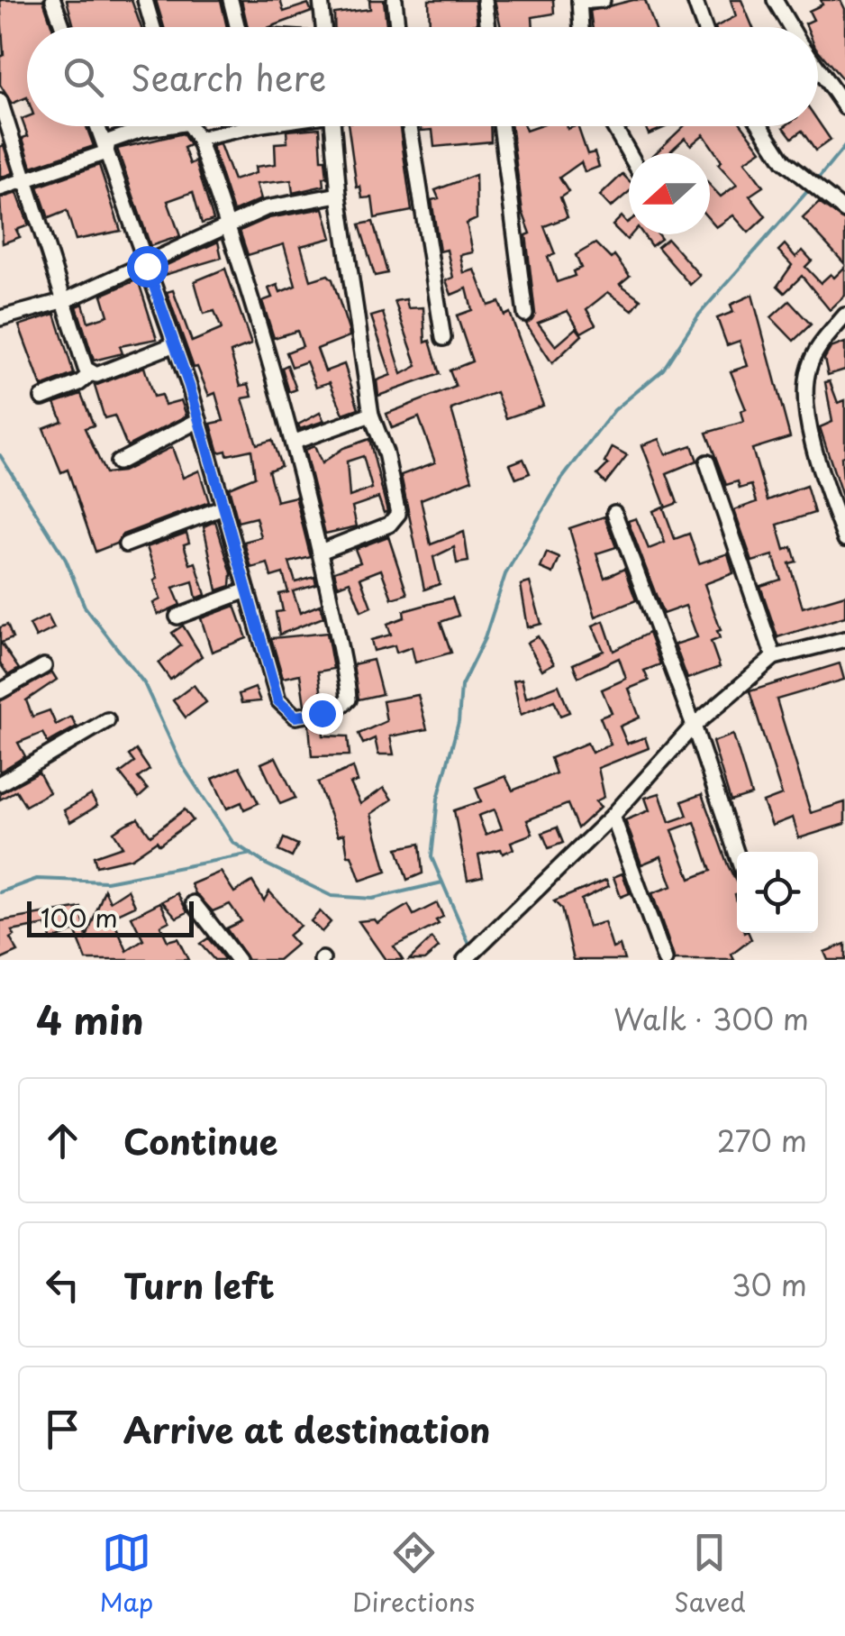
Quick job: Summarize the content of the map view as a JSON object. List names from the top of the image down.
{
  "scale_bar": "100 m",
  "north": "left",
  "page": {
    "search": "Search here",
    "scale": "100 m",
    "heading": ["4 min", "Walk · 300 m"],
    "list": [
      ["Continue", "270 m"],
      ["Turn left", "30 m"],
      "Arrive at destination"
    ],
    "nav": ["Map", "Directions", "Saved"]
  }
}
